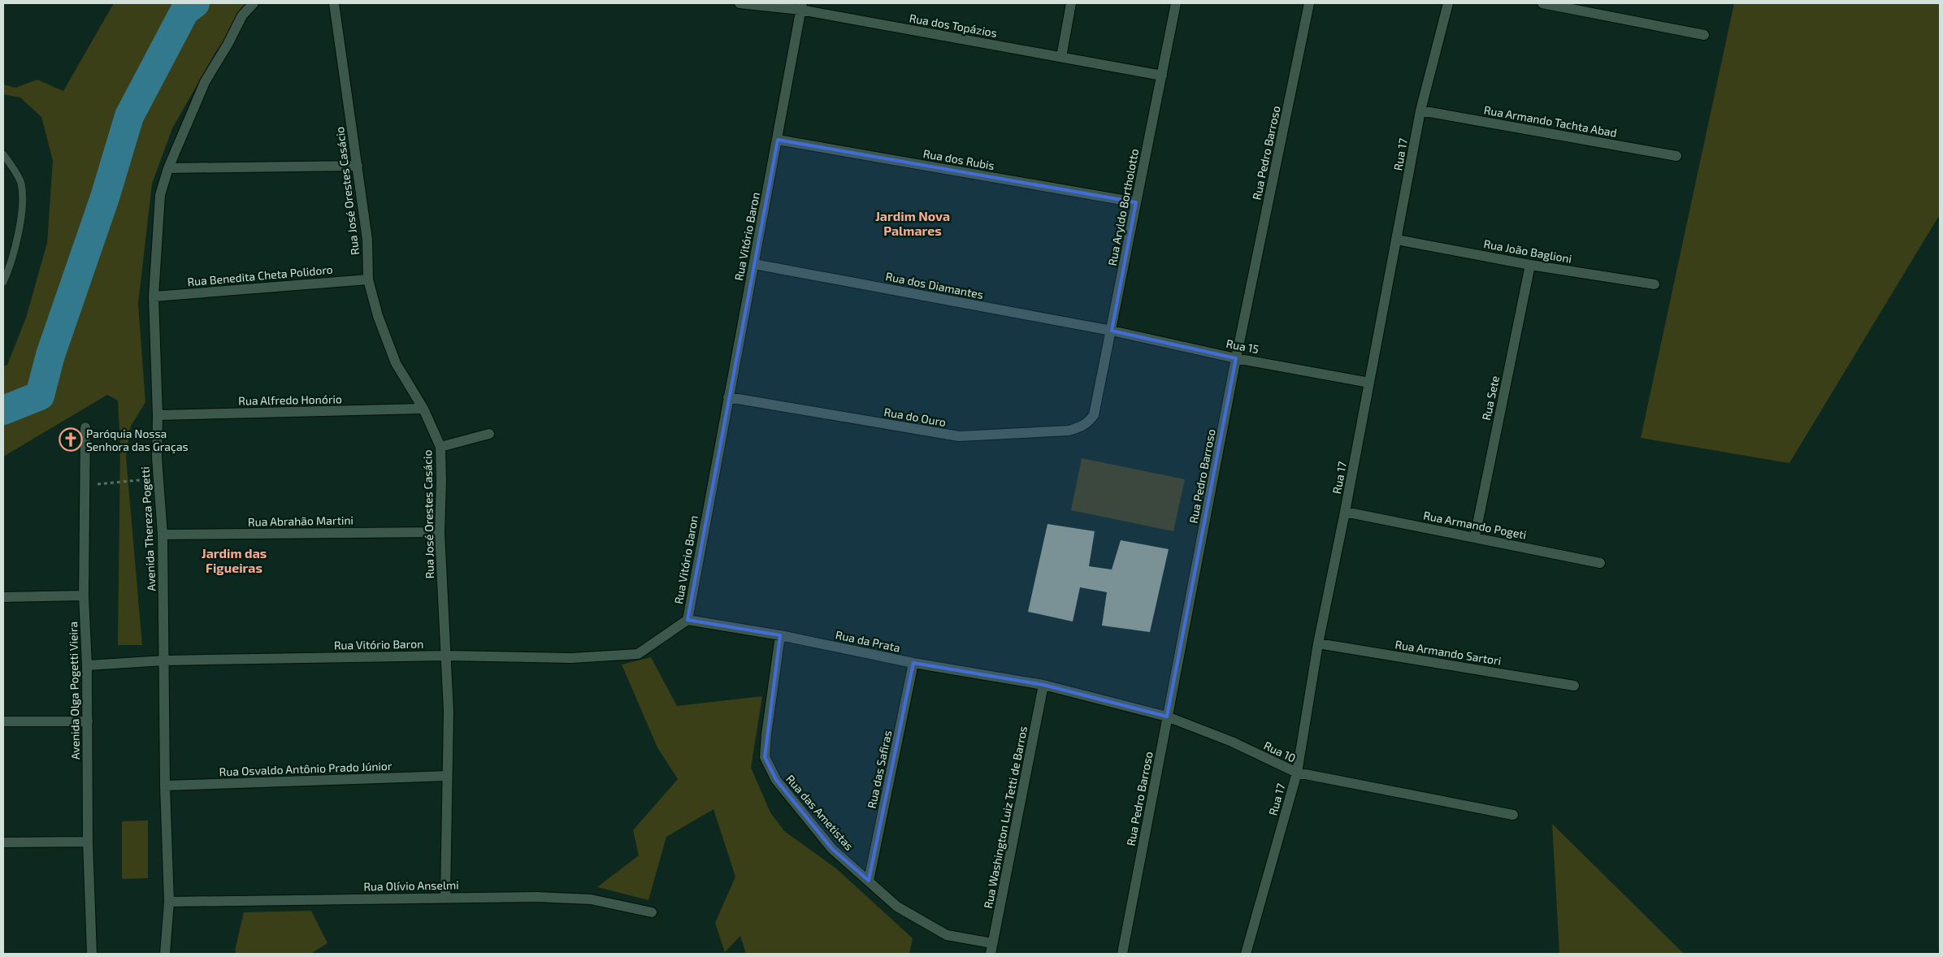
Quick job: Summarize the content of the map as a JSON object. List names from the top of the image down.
{
  "streets": {
    "street": [
      "Rua dos Topázios",
      "Rua Armando Tachta Abad",
      "Rua Pedro Barroso",
      "Rua 17",
      "Rua dos Rubis",
      "Rua José Orestes Casácio",
      "Rua Aryldo Bortholotto",
      "Rua Vitório Baron",
      "Rua João Baglioni",
      "Rua Benedita Cheta Polidoro",
      "Rua dos Diamantes",
      "Rua 15",
      "Rua Sete",
      "Rua Alfredo Honório",
      "Rua do Ouro",
      "Rua Abrahão Martini",
      "Rua Armando Pogeti",
      "Avenida Thereza Pogetti",
      "Rua da Prata",
      "Rua Armando Sartori",
      "Avenida Olga Pogetti Vieira",
      "Rua 10",
      "Rua Osvaldo Antônio Prado Júnior",
      "Rua das Safiras",
      "Rua das Ametistas",
      "Rua Washington Luiz Tetti de Barros",
      "Rua Olívio Anselmi"
    ]
  },
  "crossings": [
    ["Rua dos Topázios", "Rua Aryldo Bortholotto"],
    ["Rua dos Topázios", "Rua Vitório Baron"],
    ["Rua Armando Tachta Abad", "Rua 17"],
    ["Rua Pedro Barroso", "Rua 15"],
    ["Rua Pedro Barroso", "Rua 10"],
    ["Rua 17", "Rua João Baglioni"],
    ["Rua 17", "Rua 15"],
    ["Rua 17", "Rua Armando Pogeti"],
    ["Rua 17", "Rua Armando Sartori"],
    ["Rua 17", "Rua 10"],
    ["Rua dos Rubis", "Rua Aryldo Bortholotto"],
    ["Rua dos Rubis", "Rua Vitório Baron"],
    ["Rua José Orestes Casácio", "Rua Vitório Baron"],
    ["Rua José Orestes Casácio", "Rua Benedita Cheta Polidoro"],
    ["Rua José Orestes Casácio", "Rua Alfredo Honório"],
    ["Rua José Orestes Casácio", "Rua Abrahão Martini"],
    ["Rua José Orestes Casácio", "Rua Osvaldo Antônio Prado Júnior"],
    ["Rua José Orestes Casácio", "Rua Olívio Anselmi"],
    ["Rua Aryldo Bortholotto", "Rua dos Diamantes"],
    ["Rua Aryldo Bortholotto", "Rua 15"],
    ["Rua Aryldo Bortholotto", "Rua do Ouro"],
    ["Rua Vitório Baron", "Rua dos Diamantes"],
    ["Rua Vitório Baron", "Rua do Ouro"],
    ["Rua Vitório Baron", "Avenida Thereza Pogetti"],
    ["Rua Vitório Baron", "Rua da Prata"],
    ["Rua Vitório Baron", "Avenida Olga Pogetti Vieira"],
    ["Rua João Baglioni", "Rua Sete"],
    ["Rua Benedita Cheta Polidoro", "Avenida Thereza Pogetti"],
    ["Rua dos Diamantes", "Rua 15"],
    ["Rua Sete", "Rua Armando Pogeti"],
    ["Rua Alfredo Honório", "Avenida Thereza Pogetti"],
    ["Rua Abrahão Martini", "Avenida Thereza Pogetti"],
    ["Avenida Thereza Pogetti", "Rua Osvaldo Antônio Prado Júnior"],
    ["Avenida Thereza Pogetti", "Rua Olívio Anselmi"],
    ["Rua da Prata", "Rua 10"],
    ["Rua da Prata", "Rua das Safiras"],
    ["Rua da Prata", "Rua das Ametistas"],
    ["Rua da Prata", "Rua Washington Luiz Tetti de Barros"],
    ["Rua 10", "Rua Washington Luiz Tetti de Barros"],
    ["Rua das Safiras", "Rua das Ametistas"],
    ["Rua das Ametistas", "Rua Washington Luiz Tetti de Barros"]
  ],
  "districts": ["Jardim Nova Palmares", "Jardim das Figueiras"],
  "places": {
    "church": ["Paróquia Nossa Senhora das Graças"]
  }
}
